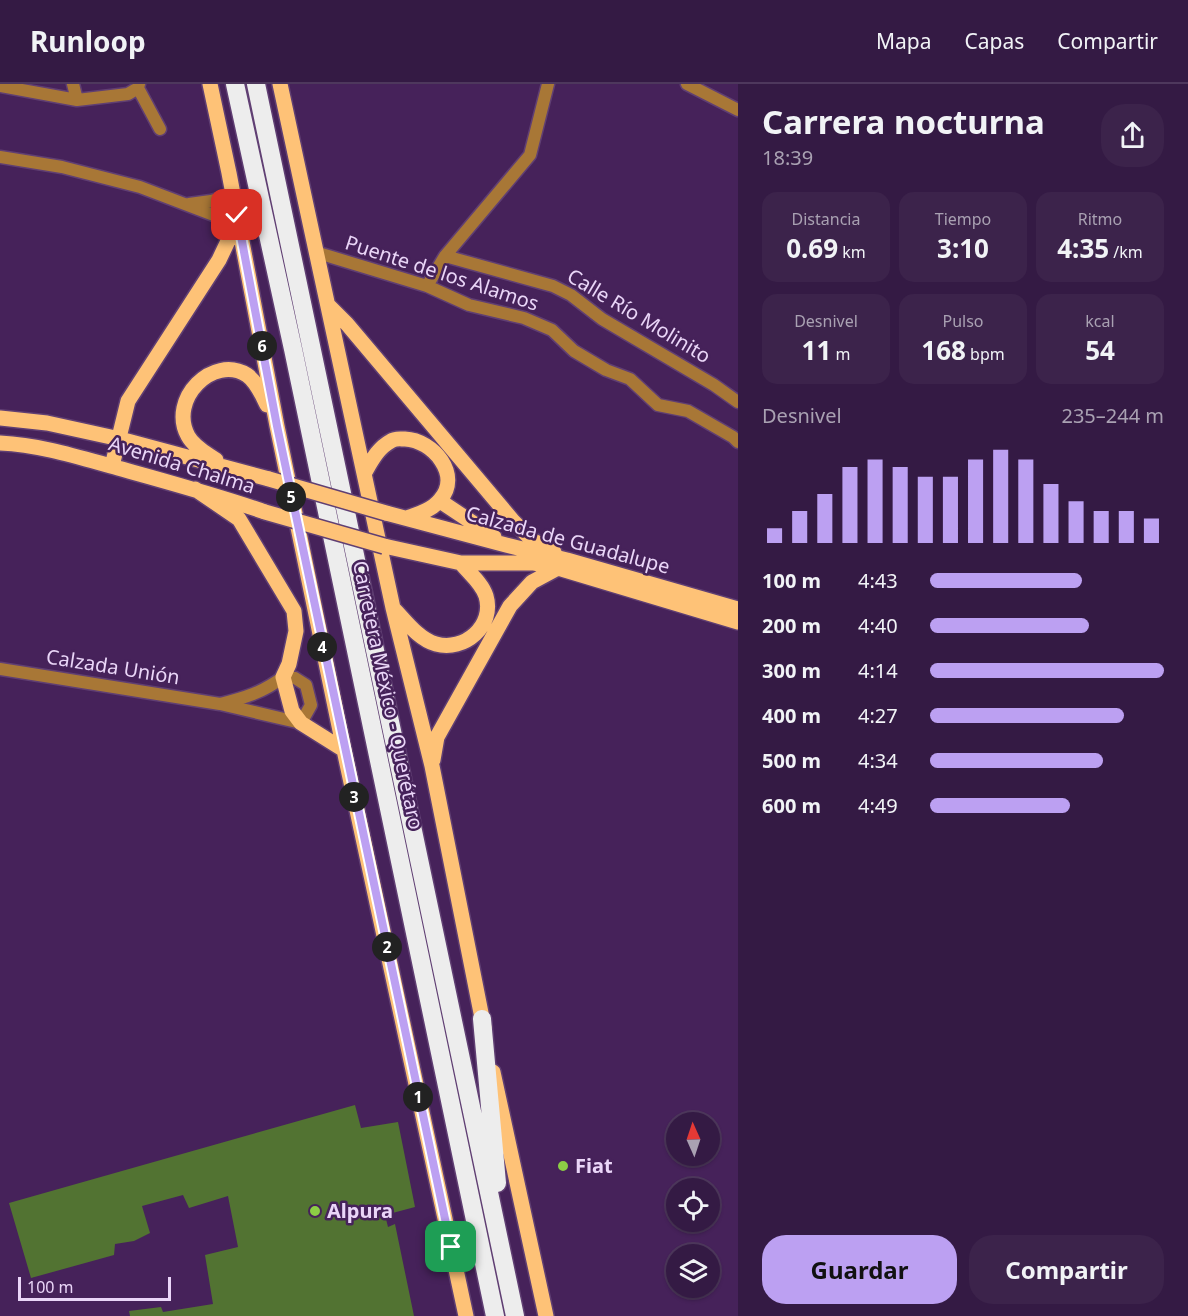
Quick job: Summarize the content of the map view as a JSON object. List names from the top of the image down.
{
  "streets": {
    "highway": ["Carretera México - Querétaro"],
    "main road": ["Avenida Chalma", "Calzada de Guadalupe"],
    "street": ["Puente de los Alamos", "Calle Río Molinito", "Calzada Unión"]
  },
  "crossings": [
    ["Avenida Chalma", "Calzada de Guadalupe"]
  ],
  "places": ["Fiat", "Alpura"],
  "scale_bar": "100 m",
  "north": "top",
  "page": {
    "header": "Runloop",
    "nav": ["Mapa", "Capas", "Compartir"],
    "heading": ["Carrera nocturna", "18:39"],
    "stats": [
      ["Distancia", "0.69 km"],
      ["Tiempo", "3:10"],
      ["Ritmo", "4:35 /km"],
      ["Desnivel", "11 m"],
      ["Pulso", "168 bpm"],
      ["kcal", "54"]
    ],
    "pins": [
      "6",
      "5",
      "4",
      "3",
      "2",
      "1"
    ],
    "chart": ["Desnivel", "235–244 m"],
    "list": [
      {
        "name": "100 m",
        "note": "4:43"
      },
      {
        "name": "200 m",
        "note": "4:40"
      },
      {
        "name": "300 m",
        "note": "4:14"
      },
      {
        "name": "400 m",
        "note": "4:27"
      },
      {
        "name": "500 m",
        "note": "4:34"
      },
      {
        "name": "600 m",
        "note": "4:49"
      }
    ],
    "buttons": ["Guardar", "Compartir"],
    "scale": "100 m"
  }
}
